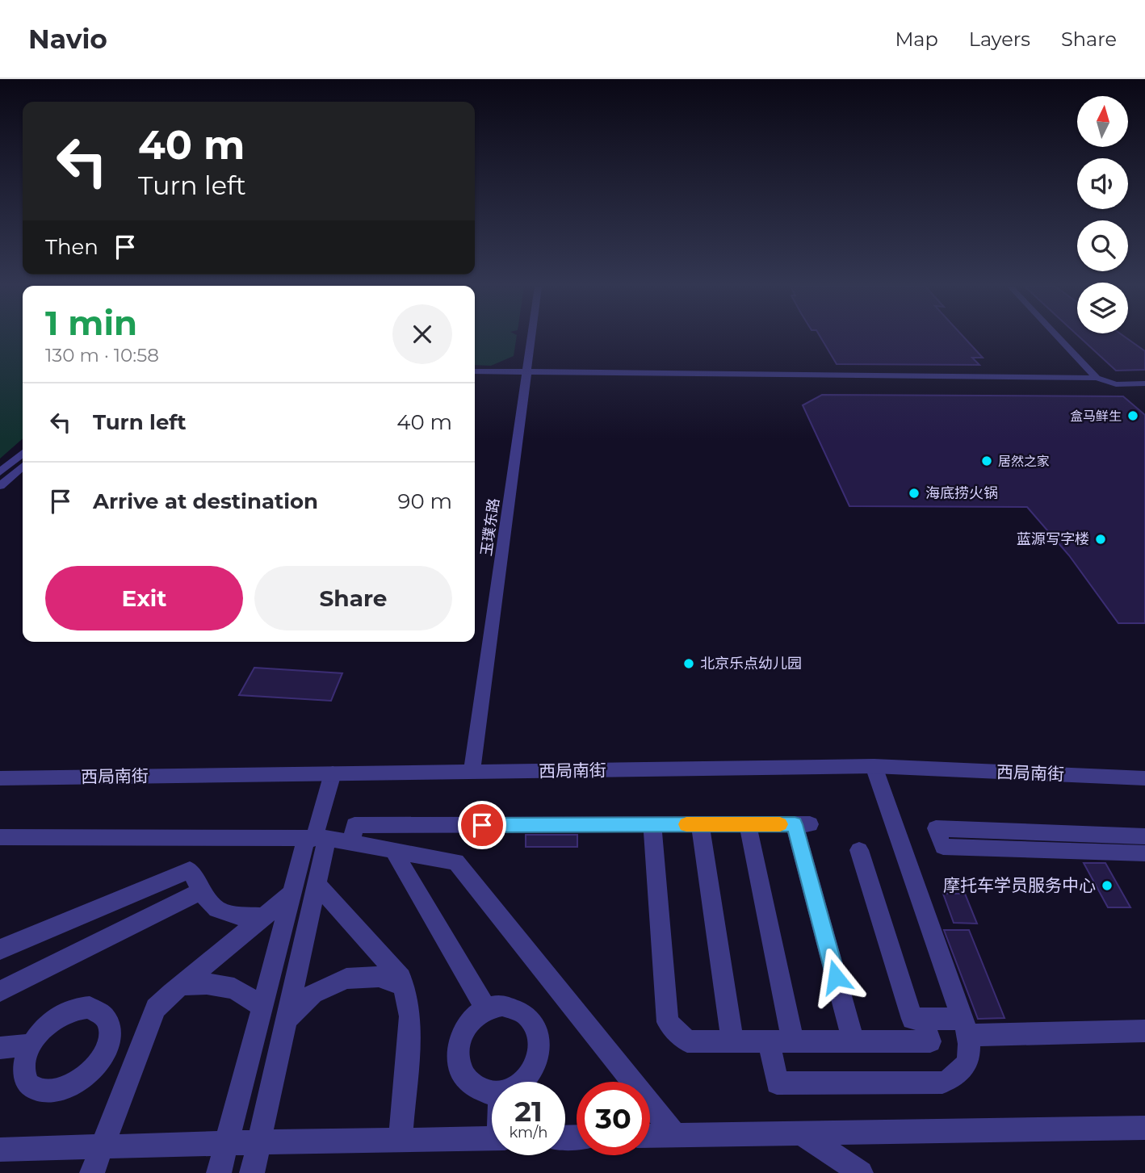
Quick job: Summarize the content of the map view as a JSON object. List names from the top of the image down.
{
  "streets": {
    "street": ["玉璞东路", "西局南街"]
  },
  "crossings": [
    ["玉璞东路", "西局南街"]
  ],
  "places": [
    "盒马鲜生",
    "居然之家",
    "海底捞火锅",
    "蓝源写字楼",
    "北京乐点幼儿园",
    "摩托车学员服务中心"
  ],
  "north": "top",
  "page": {
    "header": "Navio",
    "nav": ["Map", "Layers", "Share"],
    "turn": ["40 m", "Turn left"],
    "then": "Then",
    "heading": ["1 min", "130 m · 10:58"],
    "list": [
      {
        "name": "Turn left",
        "value": "40 m"
      },
      {
        "name": "Arrive at destination",
        "value": "90 m"
      }
    ],
    "buttons": ["Exit", "Share"],
    "speed": "21 km/h",
    "limit": "30"
  }
}
